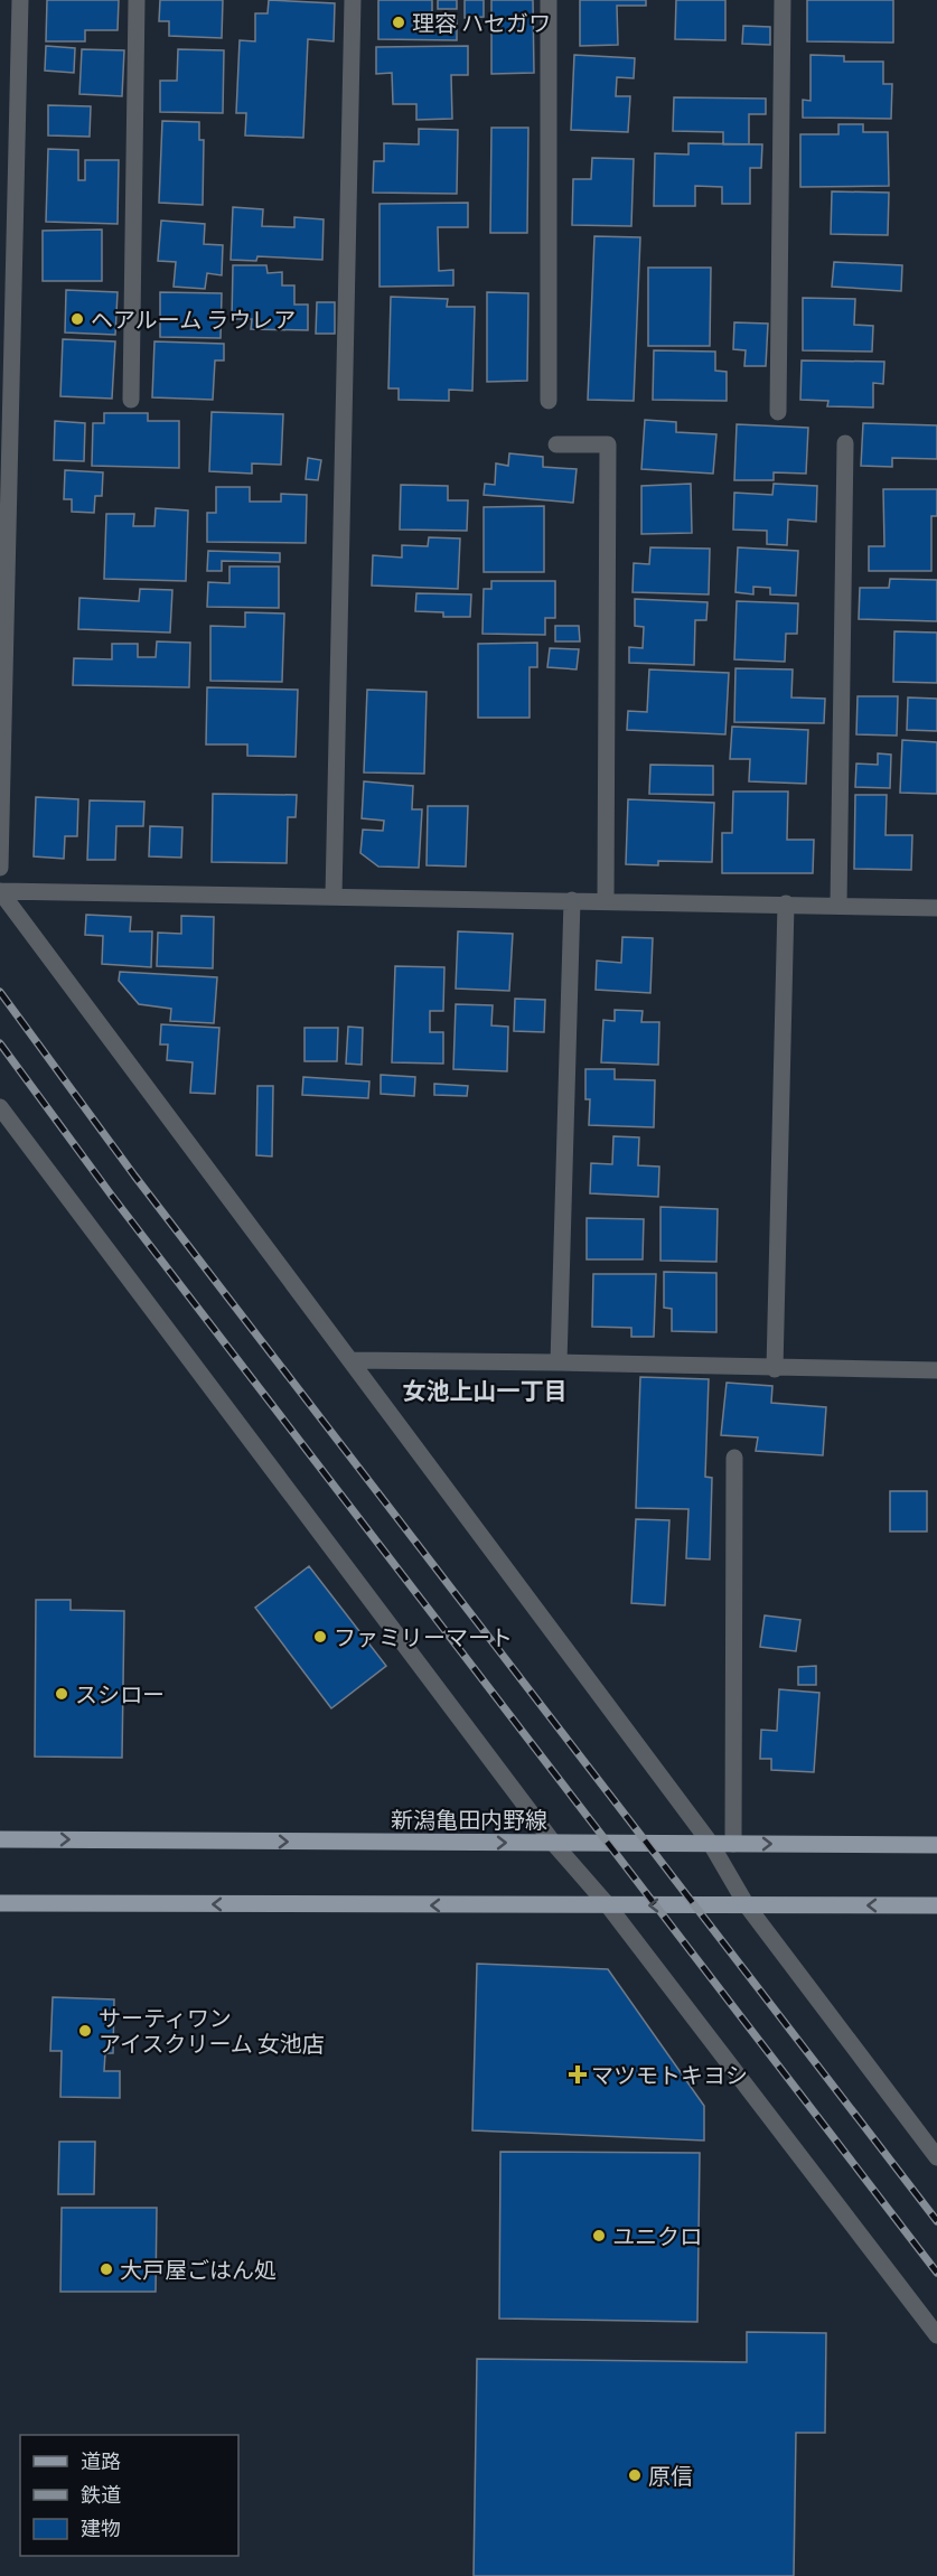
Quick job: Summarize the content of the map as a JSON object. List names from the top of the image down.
{
  "streets": {
    "main road": ["新潟亀田内野線"]
  },
  "districts": ["女池上山一丁目"],
  "places": {
    "other": [
      "理容 ハセガワ",
      "ヘアルーム ラウレア",
      "ファミリーマート",
      "スシロー",
      "サーティワン アイスクリーム 女池店",
      "ユニクロ",
      "大戸屋ごはん処",
      "原信"
    ],
    "health": ["マツモトキヨシ"]
  },
  "legend": ["道路", "鉄道", "建物"]
}
